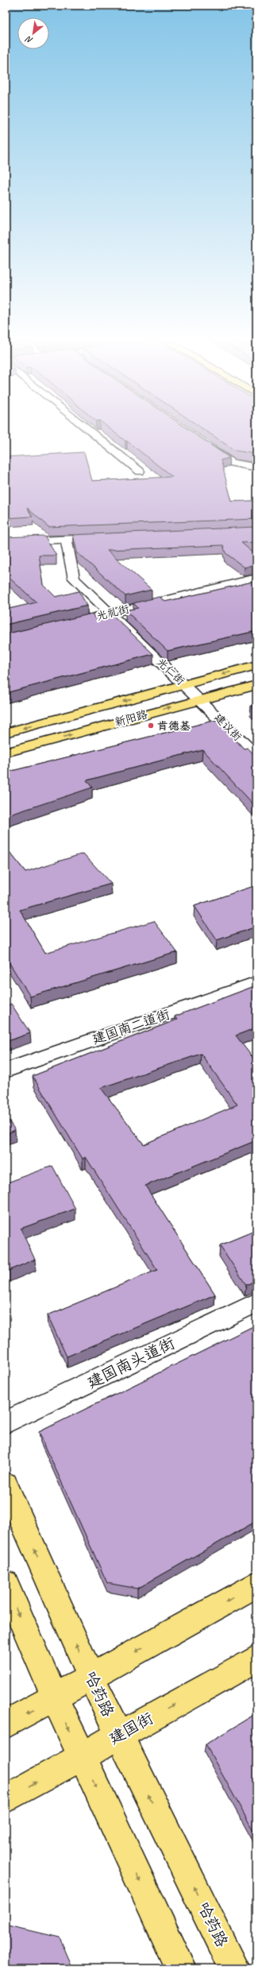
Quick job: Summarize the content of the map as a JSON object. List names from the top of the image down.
{
  "streets": {
    "main road": ["新阳路", "哈药路", "建国街"],
    "street": [
      "光礼街",
      "光仁街",
      "建议街",
      "建国南二道街",
      "建国南头道街"
    ]
  },
  "crossings": [
    ["光礼街", "光仁街"],
    ["光仁街", "新阳路"],
    ["光仁街", "建议街"],
    ["新阳路", "建议街"],
    ["哈药路", "建国街"]
  ],
  "places": ["肯德基"],
  "north": "bottom left"
}
